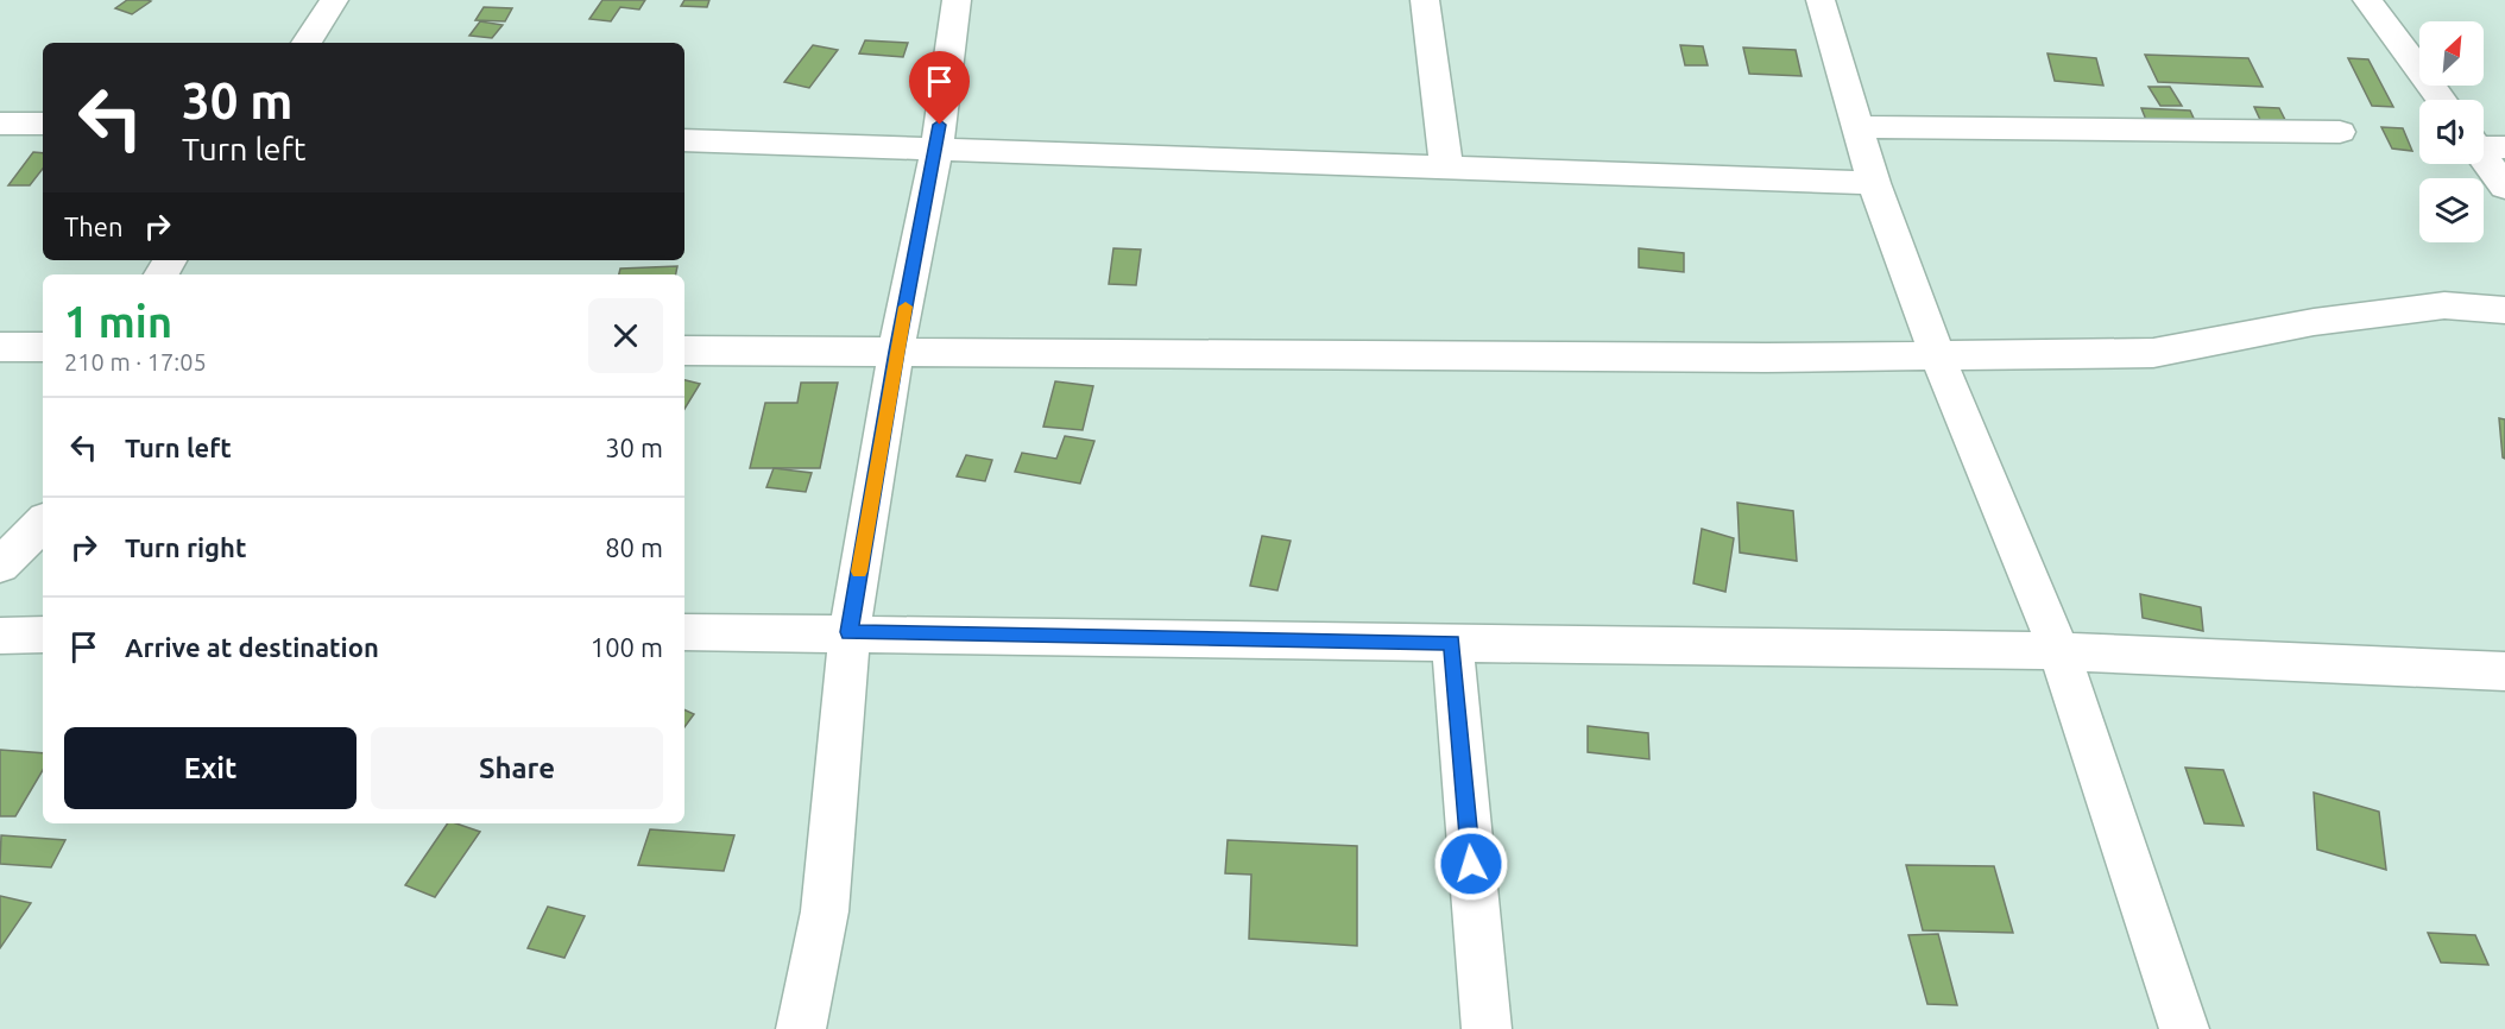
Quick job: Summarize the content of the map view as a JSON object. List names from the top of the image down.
{
  "north": "top right",
  "page": {
    "turn": ["30 m", "Turn left"],
    "then": "Then",
    "heading": ["1 min", "210 m · 17:05"],
    "list": [
      {
        "name": "Turn left",
        "value": "30 m"
      },
      {
        "name": "Turn right",
        "value": "80 m"
      },
      {
        "name": "Arrive at destination",
        "value": "100 m"
      }
    ],
    "buttons": ["Exit", "Share"]
  }
}
